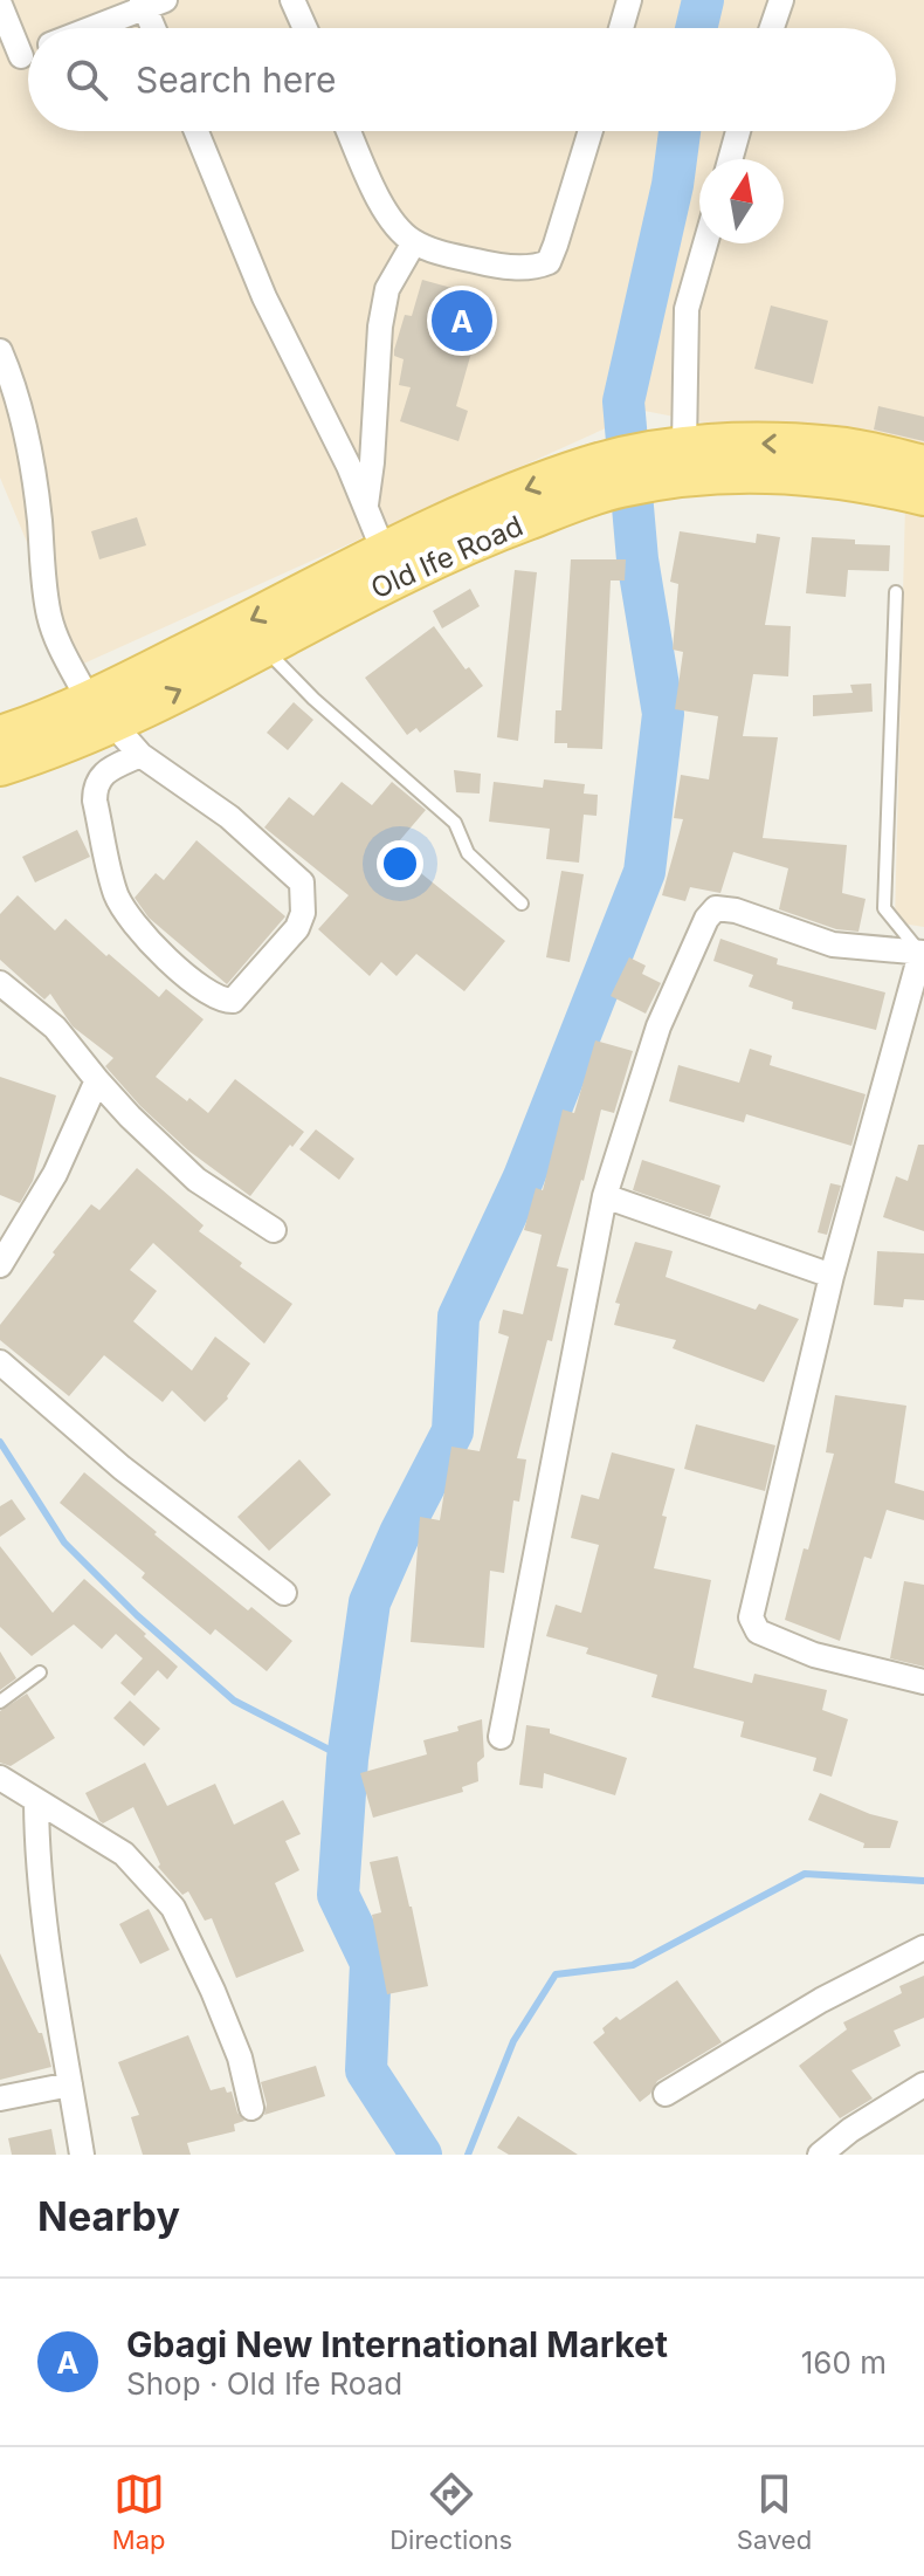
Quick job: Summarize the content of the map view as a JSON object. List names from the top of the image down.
{
  "streets": {
    "main road": ["Old Ife Road"]
  },
  "north": "top",
  "page": {
    "search": "Search here",
    "pins": "A",
    "heading": "Nearby",
    "list": [
      {
        "mark": "A",
        "name": "Gbagi New International Market",
        "note": "Shop · Old Ife Road",
        "value": "160 m"
      }
    ],
    "nav": ["Map", "Directions", "Saved"]
  }
}
